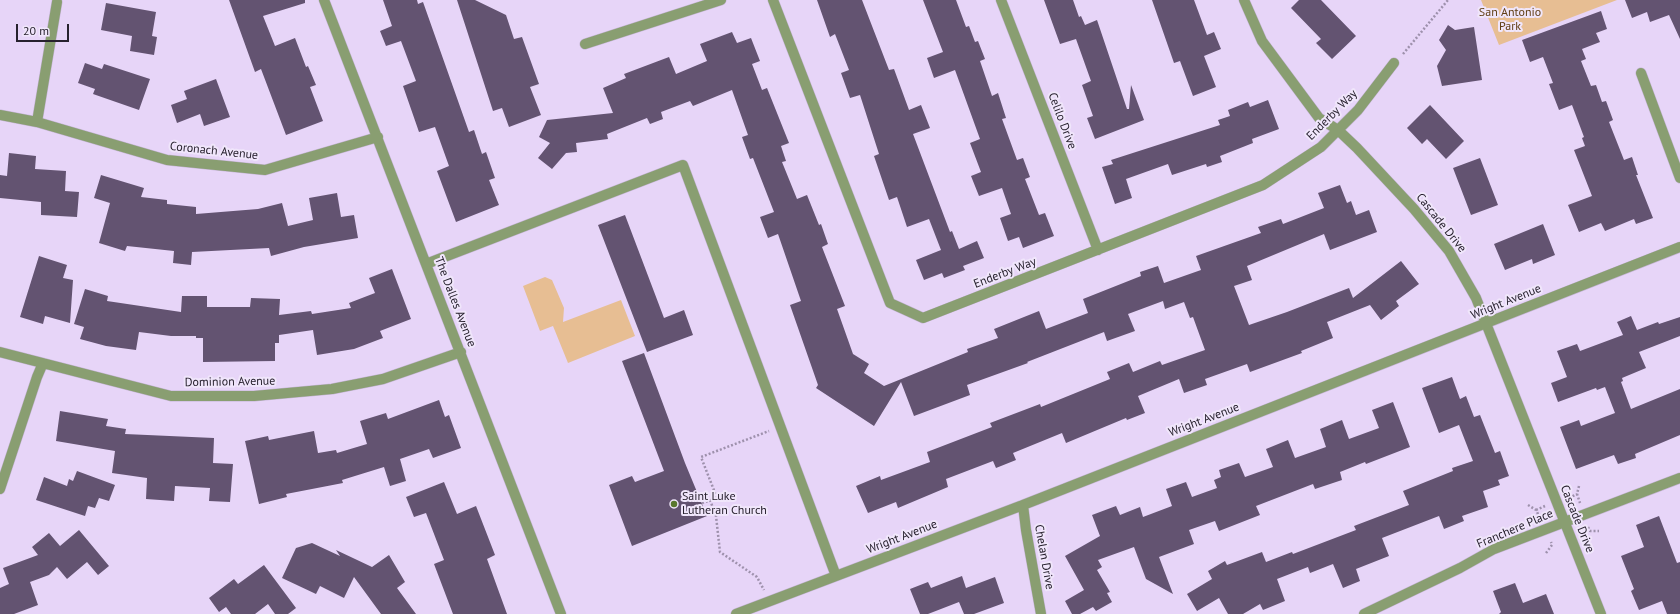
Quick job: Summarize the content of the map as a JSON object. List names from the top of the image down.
{
  "streets": {
    "street": [
      "Enderby Way",
      "Celilo Drive",
      "Coronach Avenue",
      "Cascade Drive",
      "The Dalles Avenue",
      "Wright Avenue",
      "Dominion Avenue",
      "Franchere Place",
      "Chelan Drive"
    ]
  },
  "crossings": [
    ["Enderby Way", "Celilo Drive"],
    ["Enderby Way", "Cascade Drive"],
    ["Coronach Avenue", "The Dalles Avenue"],
    ["Cascade Drive", "Wright Avenue"],
    ["Cascade Drive", "Franchere Place"],
    ["The Dalles Avenue", "Dominion Avenue"],
    ["Wright Avenue", "Chelan Drive"]
  ],
  "parks": ["San Antonio Park"],
  "places": ["Saint Luke Lutheran Church"],
  "scale_bar": "20 m"
}
